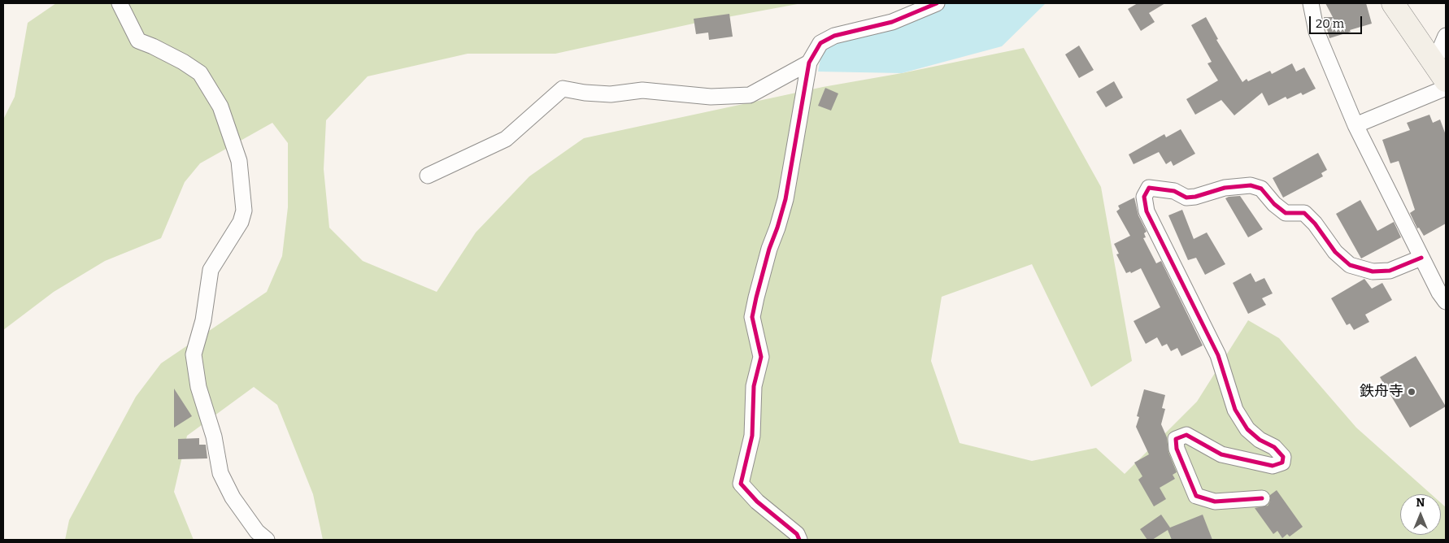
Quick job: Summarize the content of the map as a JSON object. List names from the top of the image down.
{
  "places": ["鉄舟寺"],
  "scale_bar": "20 m",
  "north": "top"
}
